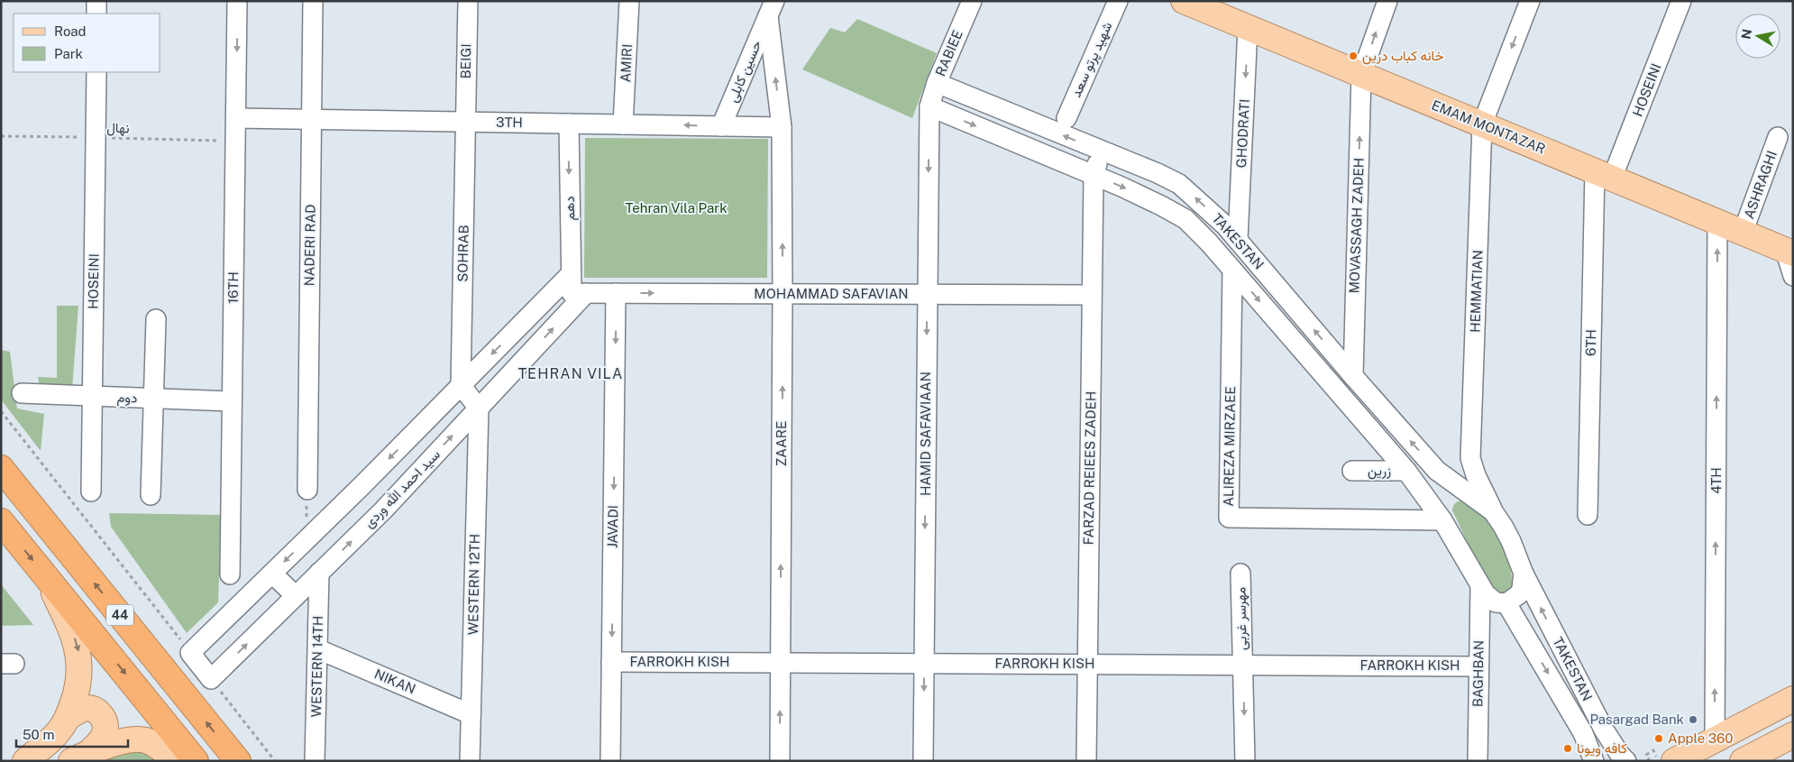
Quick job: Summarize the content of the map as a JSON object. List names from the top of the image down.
{
  "streets": {
    "highway": ["44"],
    "main road": ["EMAM MONTAZAR"],
    "street": [
      "RABIEE",
      "شهید پرتو سعد",
      "BEIGI",
      "AMIRI",
      "حسین کابلی",
      "HOSEINI",
      "3TH",
      "GHODRATI",
      "ASHRAGHI",
      "دهم",
      "MOVASSAGH ZADEH",
      "TAKESTAN",
      "NADERI RAD",
      "SOHRAB",
      "16TH",
      "HEMMATIAN",
      "MOHAMMAD SAFAVIAN",
      "6TH",
      "دوم",
      "HAMID SAFAVIAAN",
      "ZAARE",
      "ALIREZA MIRZAEE",
      "FARZAD REIEES ZADEH",
      "زرین",
      "4TH",
      "سید احمد الله وردی",
      "JAVADI",
      "WESTERN 12TH",
      "مهرسر غربی",
      "FARROKH KISH",
      "WESTERN 14TH",
      "BAGHBAN",
      "NIKAN"
    ],
    "path": ["نهال"]
  },
  "crossings": [
    ["RABIEE", "TAKESTAN"],
    ["RABIEE", "HAMID SAFAVIAAN"],
    ["BEIGI", "3TH"],
    ["BEIGI", "SOHRAB"],
    ["AMIRI", "3TH"],
    ["حسین کابلی", "3TH"],
    ["حسین کابلی", "ZAARE"],
    ["HOSEINI", "EMAM MONTAZAR"],
    ["HOSEINI", "نهال"],
    ["HOSEINI", "6TH"],
    ["HOSEINI", "دوم"],
    ["3TH", "دهم"],
    ["3TH", "NADERI RAD"],
    ["3TH", "SOHRAB"],
    ["3TH", "16TH"],
    ["3TH", "ZAARE"],
    ["EMAM MONTAZAR", "GHODRATI"],
    ["EMAM MONTAZAR", "ASHRAGHI"],
    ["EMAM MONTAZAR", "MOVASSAGH ZADEH"],
    ["EMAM MONTAZAR", "HEMMATIAN"],
    ["EMAM MONTAZAR", "6TH"],
    ["EMAM MONTAZAR", "4TH"],
    ["نهال", "16TH"],
    ["GHODRATI", "TAKESTAN"],
    ["دهم", "MOHAMMAD SAFAVIAN"],
    ["دهم", "سید احمد الله وردی"],
    ["MOVASSAGH ZADEH", "TAKESTAN"],
    ["TAKESTAN", "HAMID SAFAVIAAN"],
    ["TAKESTAN", "ALIREZA MIRZAEE"],
    ["TAKESTAN", "FARZAD REIEES ZADEH"],
    ["TAKESTAN", "زرین"],
    ["TAKESTAN", "BAGHBAN"],
    ["16TH", "دوم"],
    ["MOHAMMAD SAFAVIAN", "HAMID SAFAVIAAN"],
    ["MOHAMMAD SAFAVIAN", "ZAARE"],
    ["MOHAMMAD SAFAVIAN", "FARZAD REIEES ZADEH"],
    ["MOHAMMAD SAFAVIAN", "سید احمد الله وردی"],
    ["MOHAMMAD SAFAVIAN", "JAVADI"],
    ["HAMID SAFAVIAAN", "FARROKH KISH"],
    ["ZAARE", "FARROKH KISH"],
    ["FARZAD REIEES ZADEH", "FARROKH KISH"],
    ["سید احمد الله وردی", "WESTERN 12TH"],
    ["سید احمد الله وردی", "WESTERN 14TH"],
    ["JAVADI", "FARROKH KISH"],
    ["WESTERN 12TH", "NIKAN"],
    ["مهرسر غربی", "FARROKH KISH"],
    ["FARROKH KISH", "BAGHBAN"],
    ["WESTERN 14TH", "NIKAN"]
  ],
  "one_way": [
    "GHODRATI",
    "دهم",
    "MOVASSAGH ZADEH",
    "HAMID SAFAVIAAN",
    "ZAARE",
    "4TH",
    "JAVADI",
    "مهرسر غربی"
  ],
  "districts": ["TEHRAN VILA"],
  "parks": ["Tehran Vila Park"],
  "places": [
    "خانه کباب درین",
    "Pasargad Bank",
    "Apple 360",
    "کافه ویونا"
  ],
  "legend": ["Road", "Park"],
  "scale_bar": "50 m",
  "north": "left"
}
